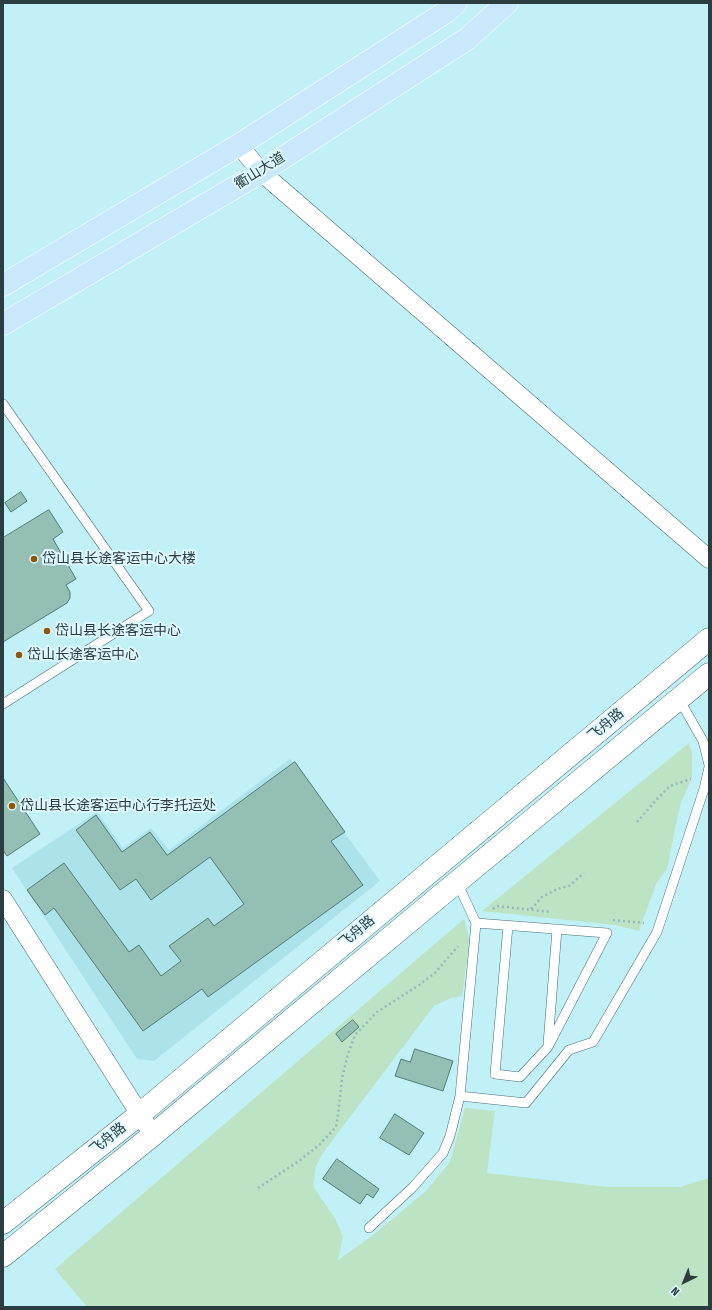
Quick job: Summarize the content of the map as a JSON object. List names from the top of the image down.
{
  "streets": {
    "main road": ["衢山大道", "飞舟路"]
  },
  "places": [
    "岱山县长途客运中心大楼",
    "岱山县长途客运中心",
    "岱山长途客运中心",
    "岱山县长途客运中心行李托运处"
  ],
  "north": "bottom left"
}
